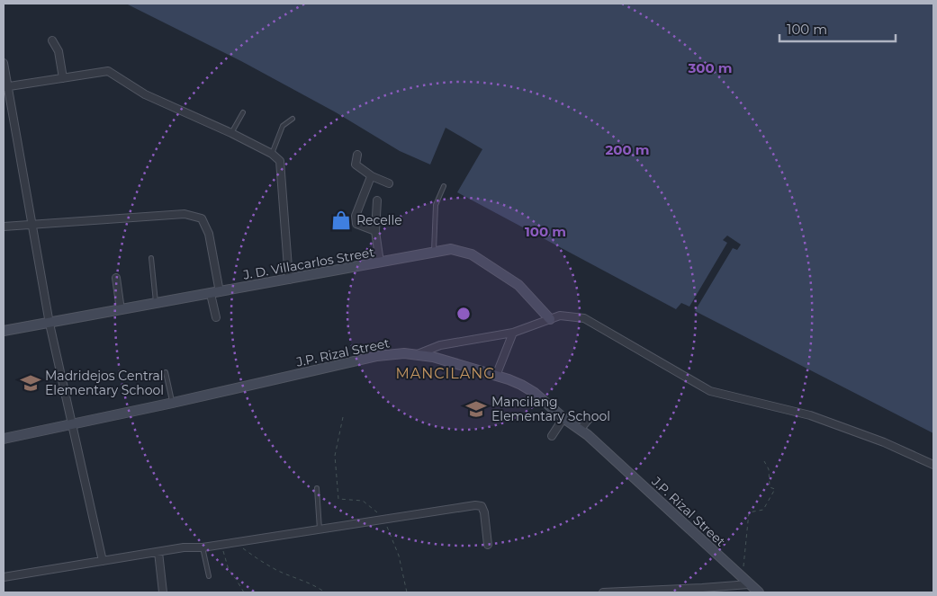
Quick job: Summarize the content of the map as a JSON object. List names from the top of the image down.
{
  "streets": {
    "main road": ["J. D. Villacarlos Street", "J.P. Rizal Street"]
  },
  "districts": ["MANCILANG"],
  "places": {
    "shop": ["Recelle"],
    "school or university": ["Madridejos Central Elementary School", "Mancilang Elementary School"]
  },
  "scale_bar": "100 m",
  "rings": ["300 m", "200 m", "100 m"]
}
